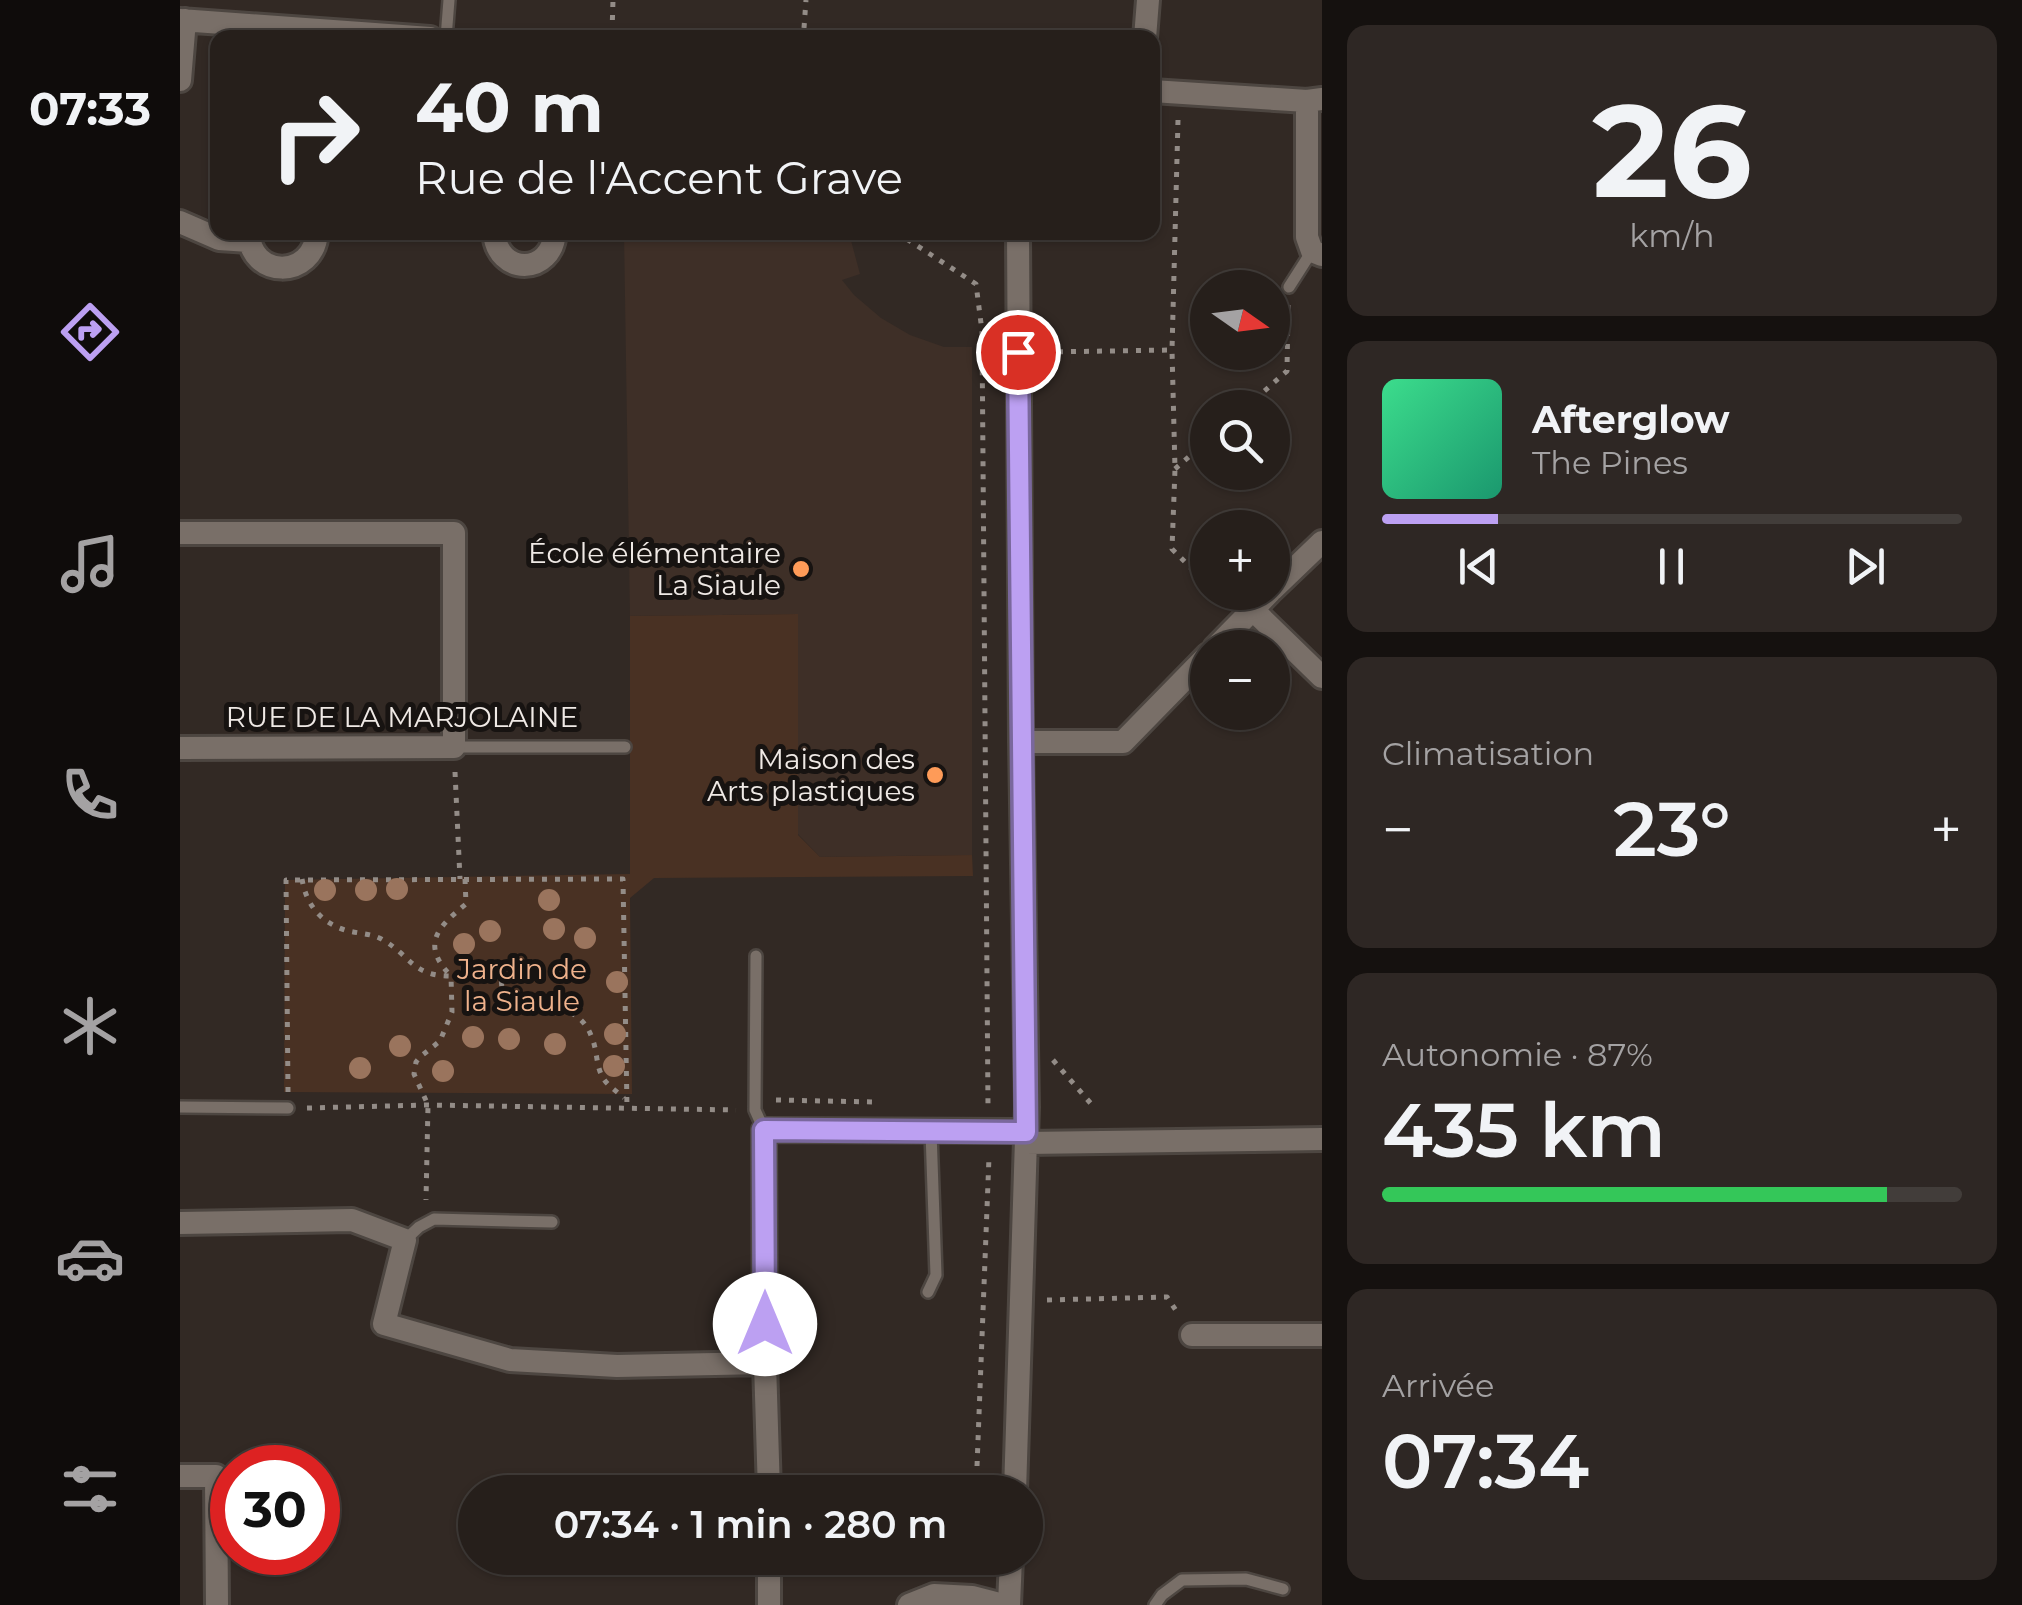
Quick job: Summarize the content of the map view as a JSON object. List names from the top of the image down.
{
  "streets": {
    "street": ["RUE DE LA MARJOLAINE"]
  },
  "parks": ["Jardin de la Siaule"],
  "places": ["École élémentaire La Siaule", "Maison des Arts plastiques"],
  "north": "right",
  "page": {
    "tabs": "07:33",
    "tile": [
      ["26", "km/h"],
      "Climatisation",
      ["Autonomie · 87%", "435 km"],
      ["Arrivée", "07:34"]
    ],
    "turn": ["40 m", "Rue de l'Accent Grave"],
    "map_buttons": ["+", "−"],
    "song": ["Afterglow", "The Pines"],
    "heat": ["−", "23°", "+"],
    "limit": "30",
    "trip": "07:34 · 1 min · 280 m"
  }
}
